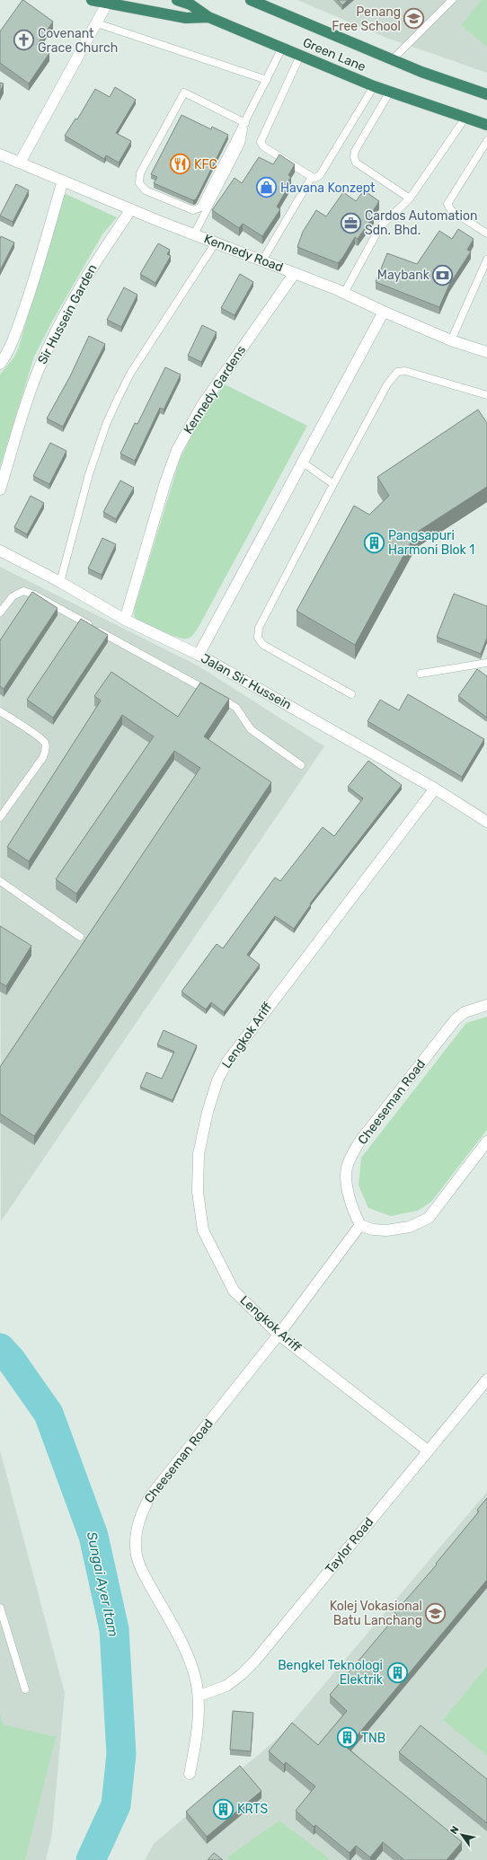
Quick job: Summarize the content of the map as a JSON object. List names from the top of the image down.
{
  "streets": {
    "highway": ["Green Lane"],
    "street": [
      "Kennedy Road",
      "Sir Hussein Garden",
      "Kennedy Gardens",
      "Jalan Sir Hussein",
      "Lengkok Ariff",
      "Cheeseman Road",
      "Taylor Road"
    ]
  },
  "crossings": [
    ["Kennedy Road", "Sir Hussein Garden"],
    ["Kennedy Road", "Kennedy Gardens"],
    ["Kennedy Gardens", "Jalan Sir Hussein"],
    ["Jalan Sir Hussein", "Lengkok Ariff"],
    ["Lengkok Ariff", "Cheeseman Road"],
    ["Lengkok Ariff", "Taylor Road"],
    ["Cheeseman Road", "Taylor Road"]
  ],
  "water": ["Sungai Ayer Itam"],
  "places": {
    "school or university": ["Penang Free School", "Kolej Vokasional Batu Lanchang"],
    "church": ["Covenant Grace Church"],
    "restaurant": ["KFC"],
    "shop": ["Havana Konzept"],
    "office": ["Cardos Automation Sdn. Bhd."],
    "bank": ["Maybank"],
    "building": [
      "Pangsapuri Harmoni Blok 1",
      "Bengkel Teknologi Elektrik",
      "TNB",
      "KRTS"
    ]
  },
  "north": "top left"
}
